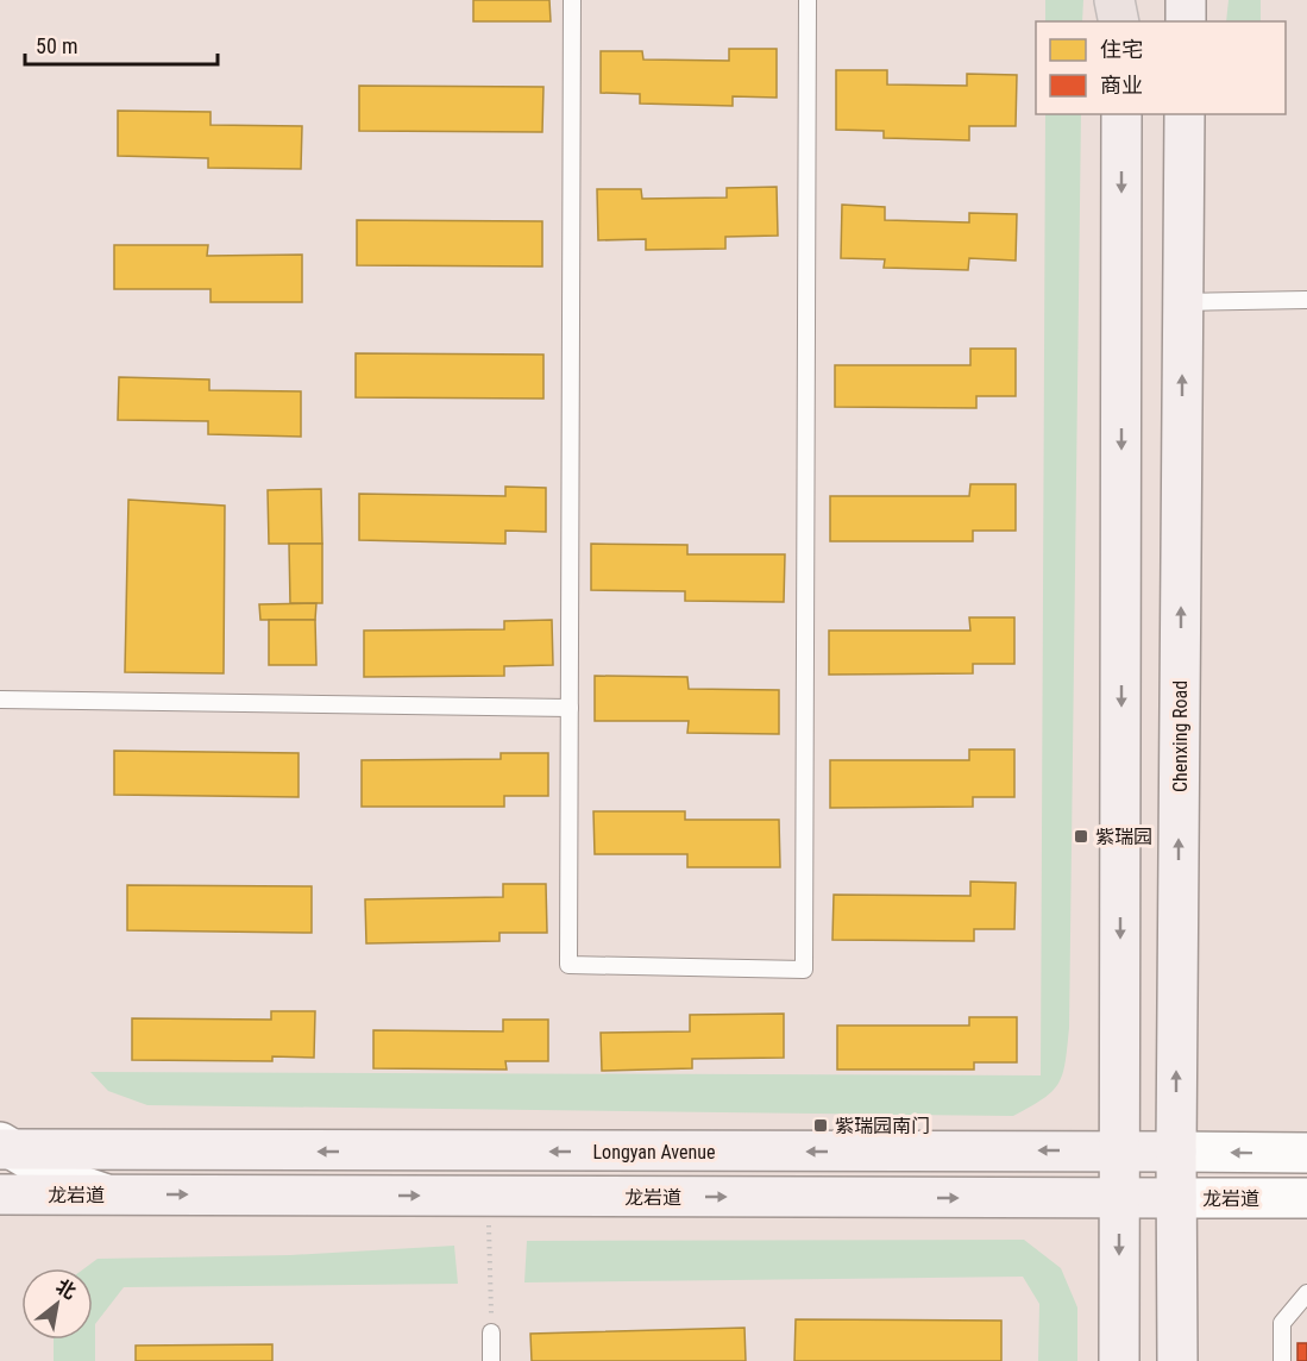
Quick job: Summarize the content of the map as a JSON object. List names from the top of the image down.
{
  "streets": {
    "main road": ["Chenxing Road", "Longyan Avenue", "龙岩道"]
  },
  "crossings": [
    ["Chenxing Road", "Longyan Avenue"],
    ["Chenxing Road", "龙岩道"]
  ],
  "one_way": ["Longyan Avenue", "龙岩道"],
  "places": {
    "transit": ["紫瑞园", "紫瑞园南门"]
  },
  "legend": ["住宅", "商业"],
  "scale_bar": "50 m",
  "north": "top right"
}
